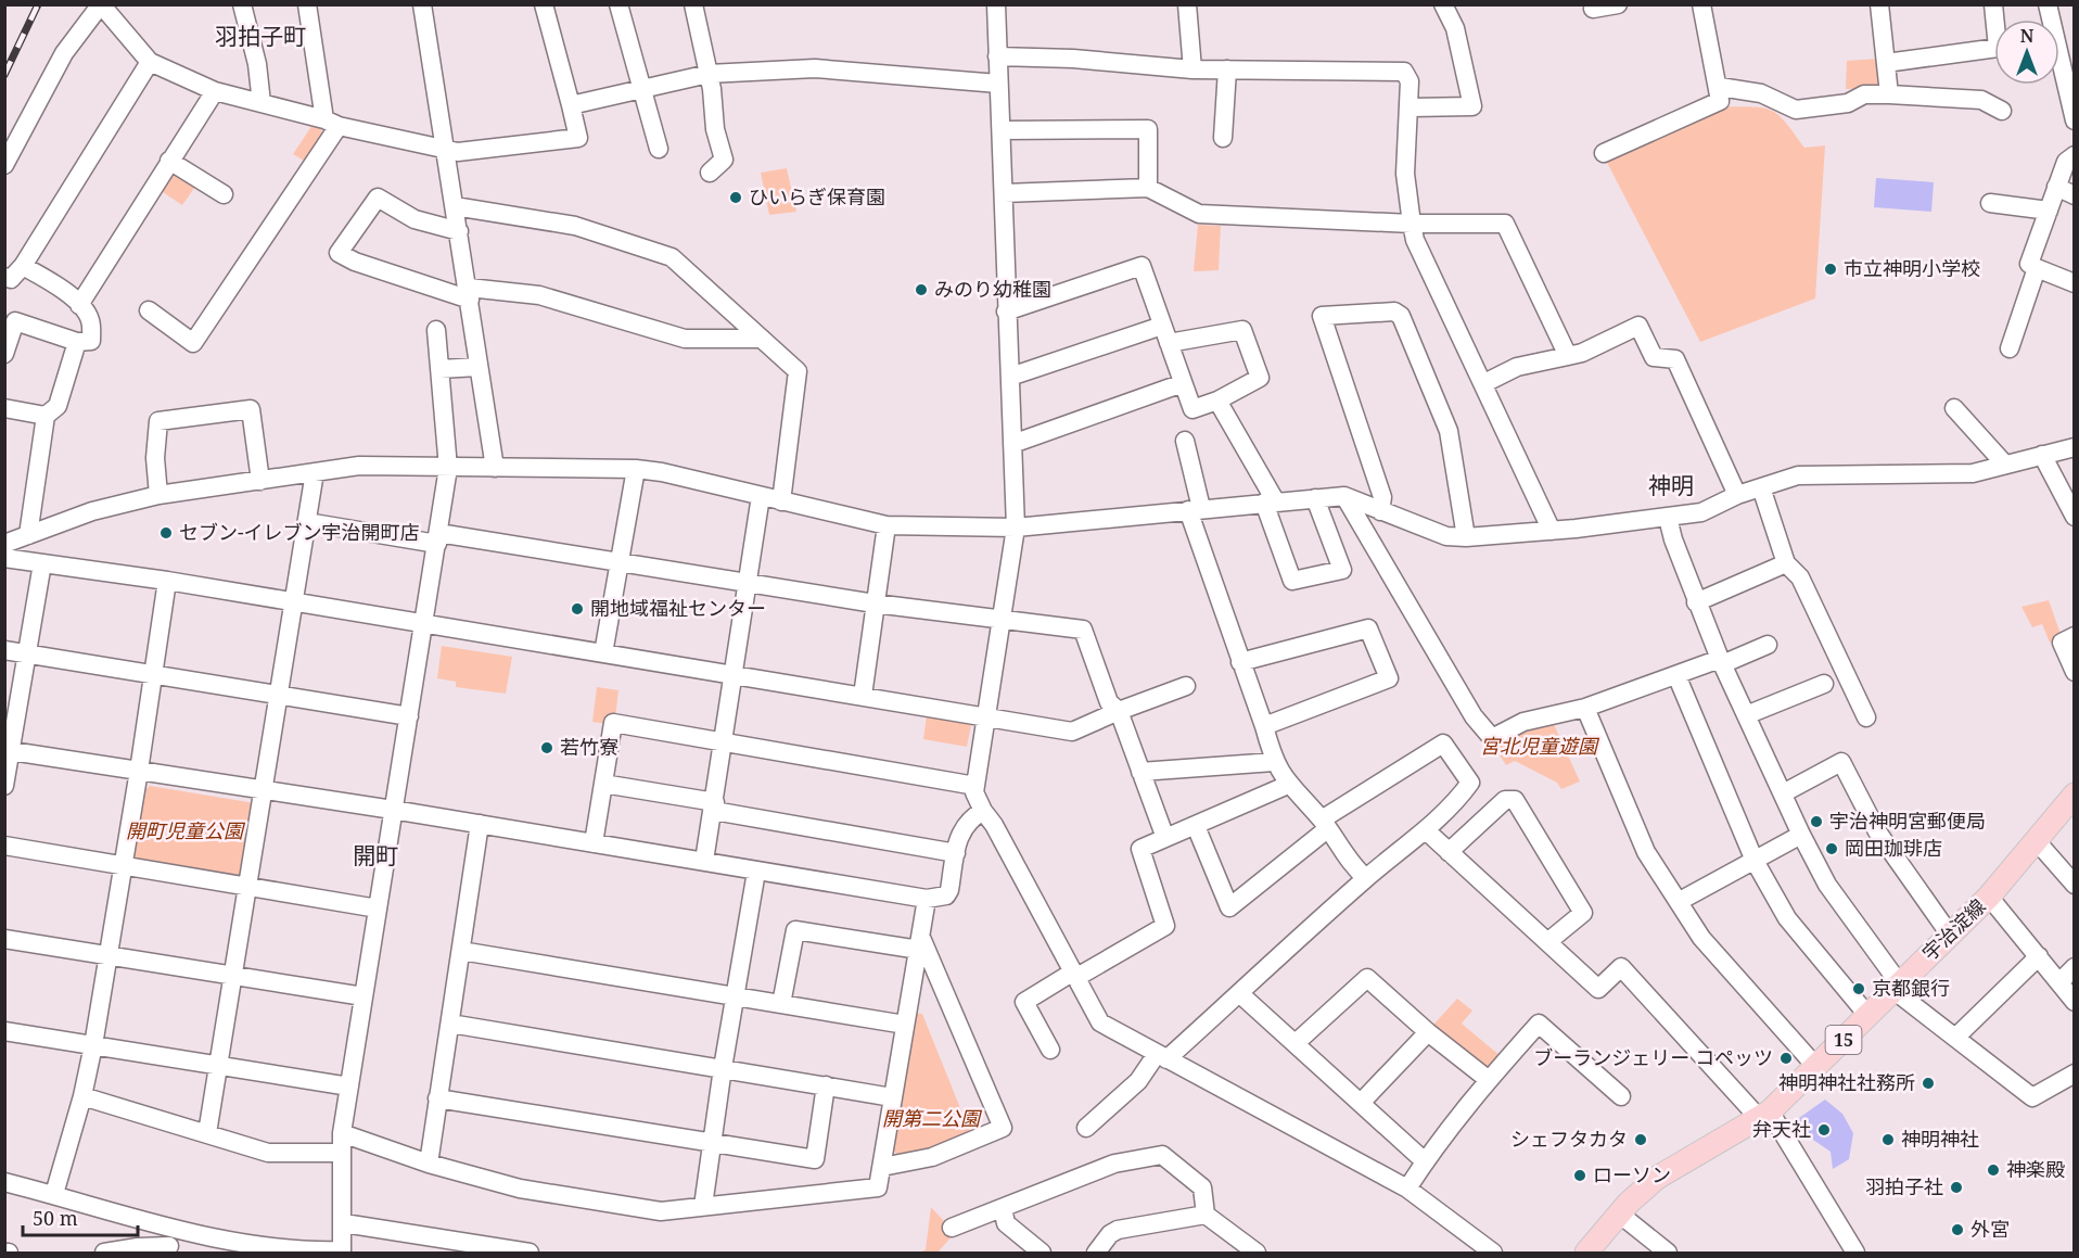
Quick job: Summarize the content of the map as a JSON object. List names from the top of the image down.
{
  "streets": {
    "main road": ["宇治淀線", "15"]
  },
  "districts": ["羽拍子町", "神明", "開町"],
  "parks": ["宮北児童遊園", "開町児童公園", "開第二公園"],
  "places": [
    "ひいらぎ保育園",
    "市立神明小学校",
    "みのり幼稚園",
    "セブン-イレブン宇治開町店",
    "開地域福祉センター",
    "若竹寮",
    "宇治神明宮郵便局",
    "岡田珈琲店",
    "京都銀行",
    "ブーランジェリー コペッツ",
    "神明神社社務所",
    "弁天社",
    "シェフタカタ",
    "神明神社",
    "神楽殿",
    "ローソン",
    "羽拍子社",
    "外宮"
  ],
  "scale_bar": "50 m",
  "north": "top"
}
